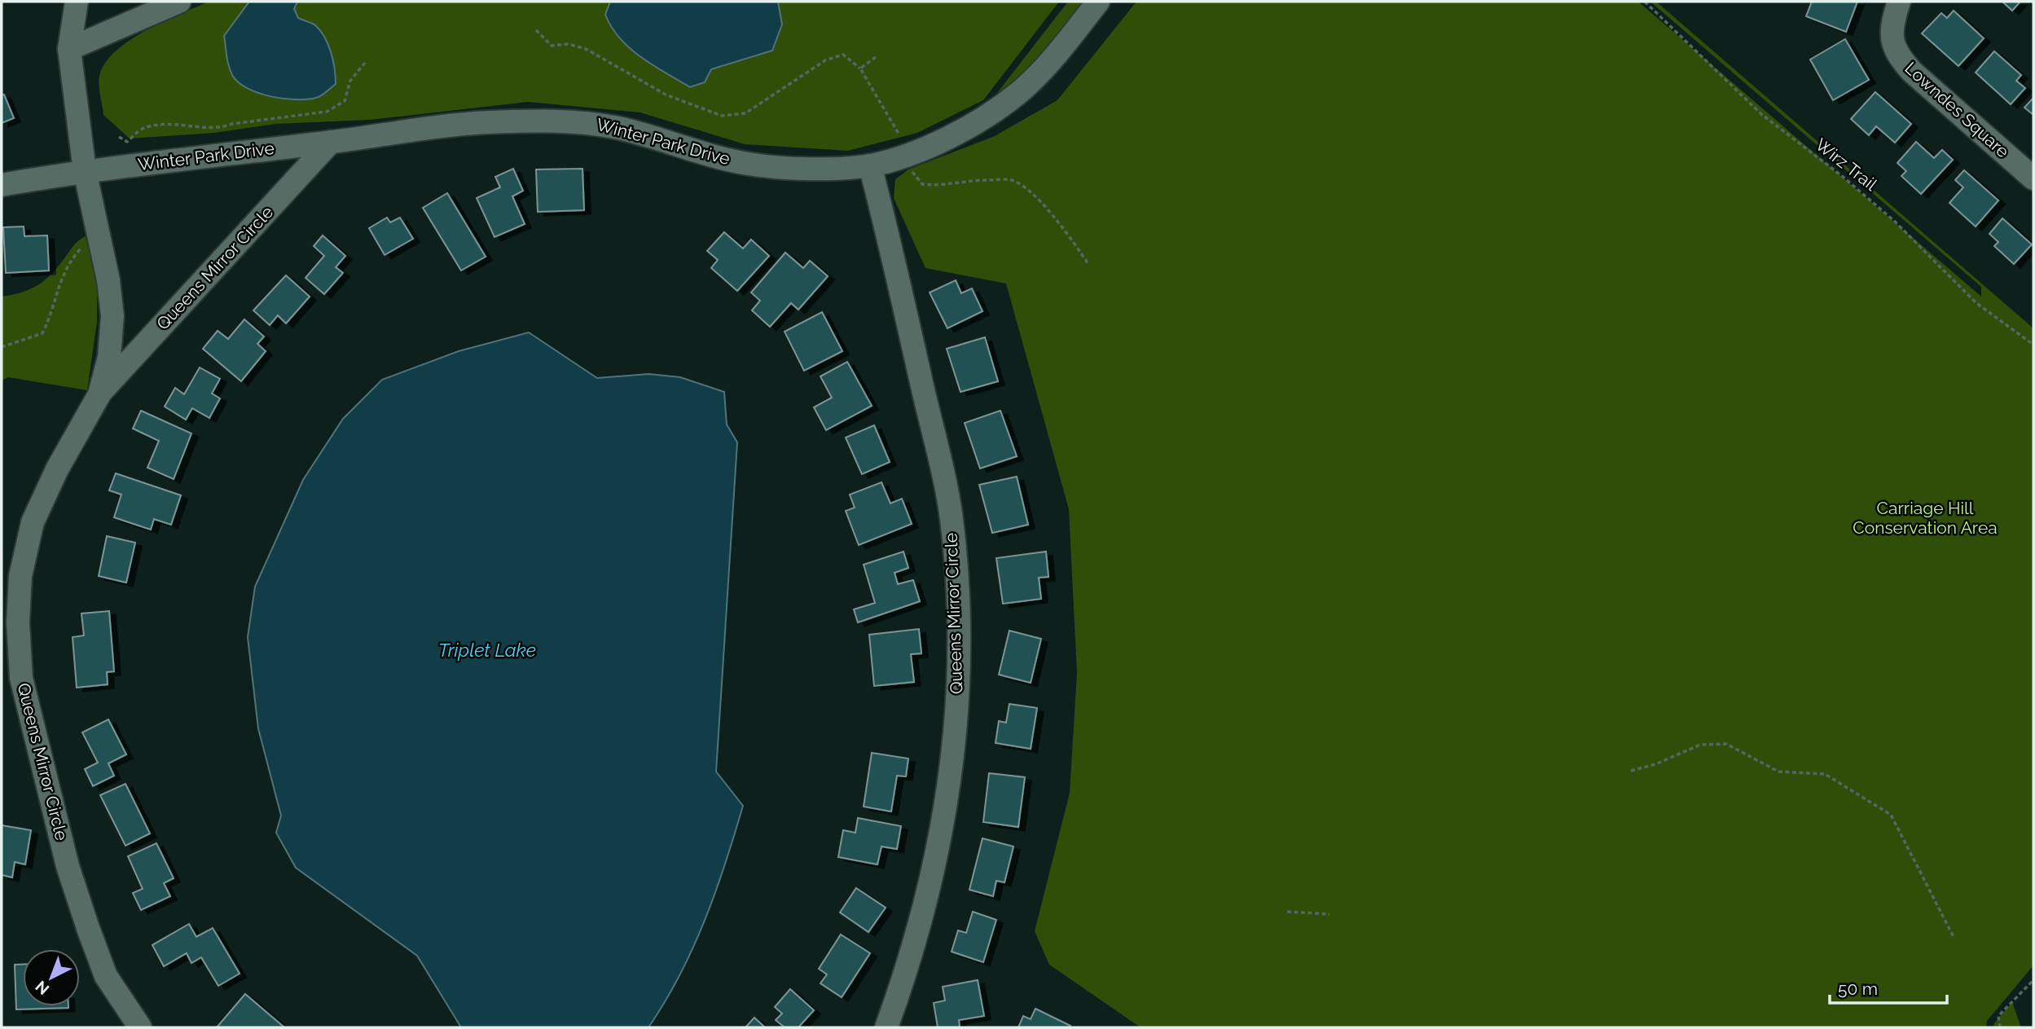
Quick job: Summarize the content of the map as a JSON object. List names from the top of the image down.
{
  "streets": {
    "street": ["Lowndes Square", "Winter Park Drive", "Queens Mirror Circle"],
    "path": ["Wirz Trail"]
  },
  "crossings": [
    ["Winter Park Drive", "Queens Mirror Circle"]
  ],
  "water": ["Triplet Lake"],
  "parks": ["Carriage Hill Conservation Area"],
  "scale_bar": "50 m",
  "north": "bottom left"
}
